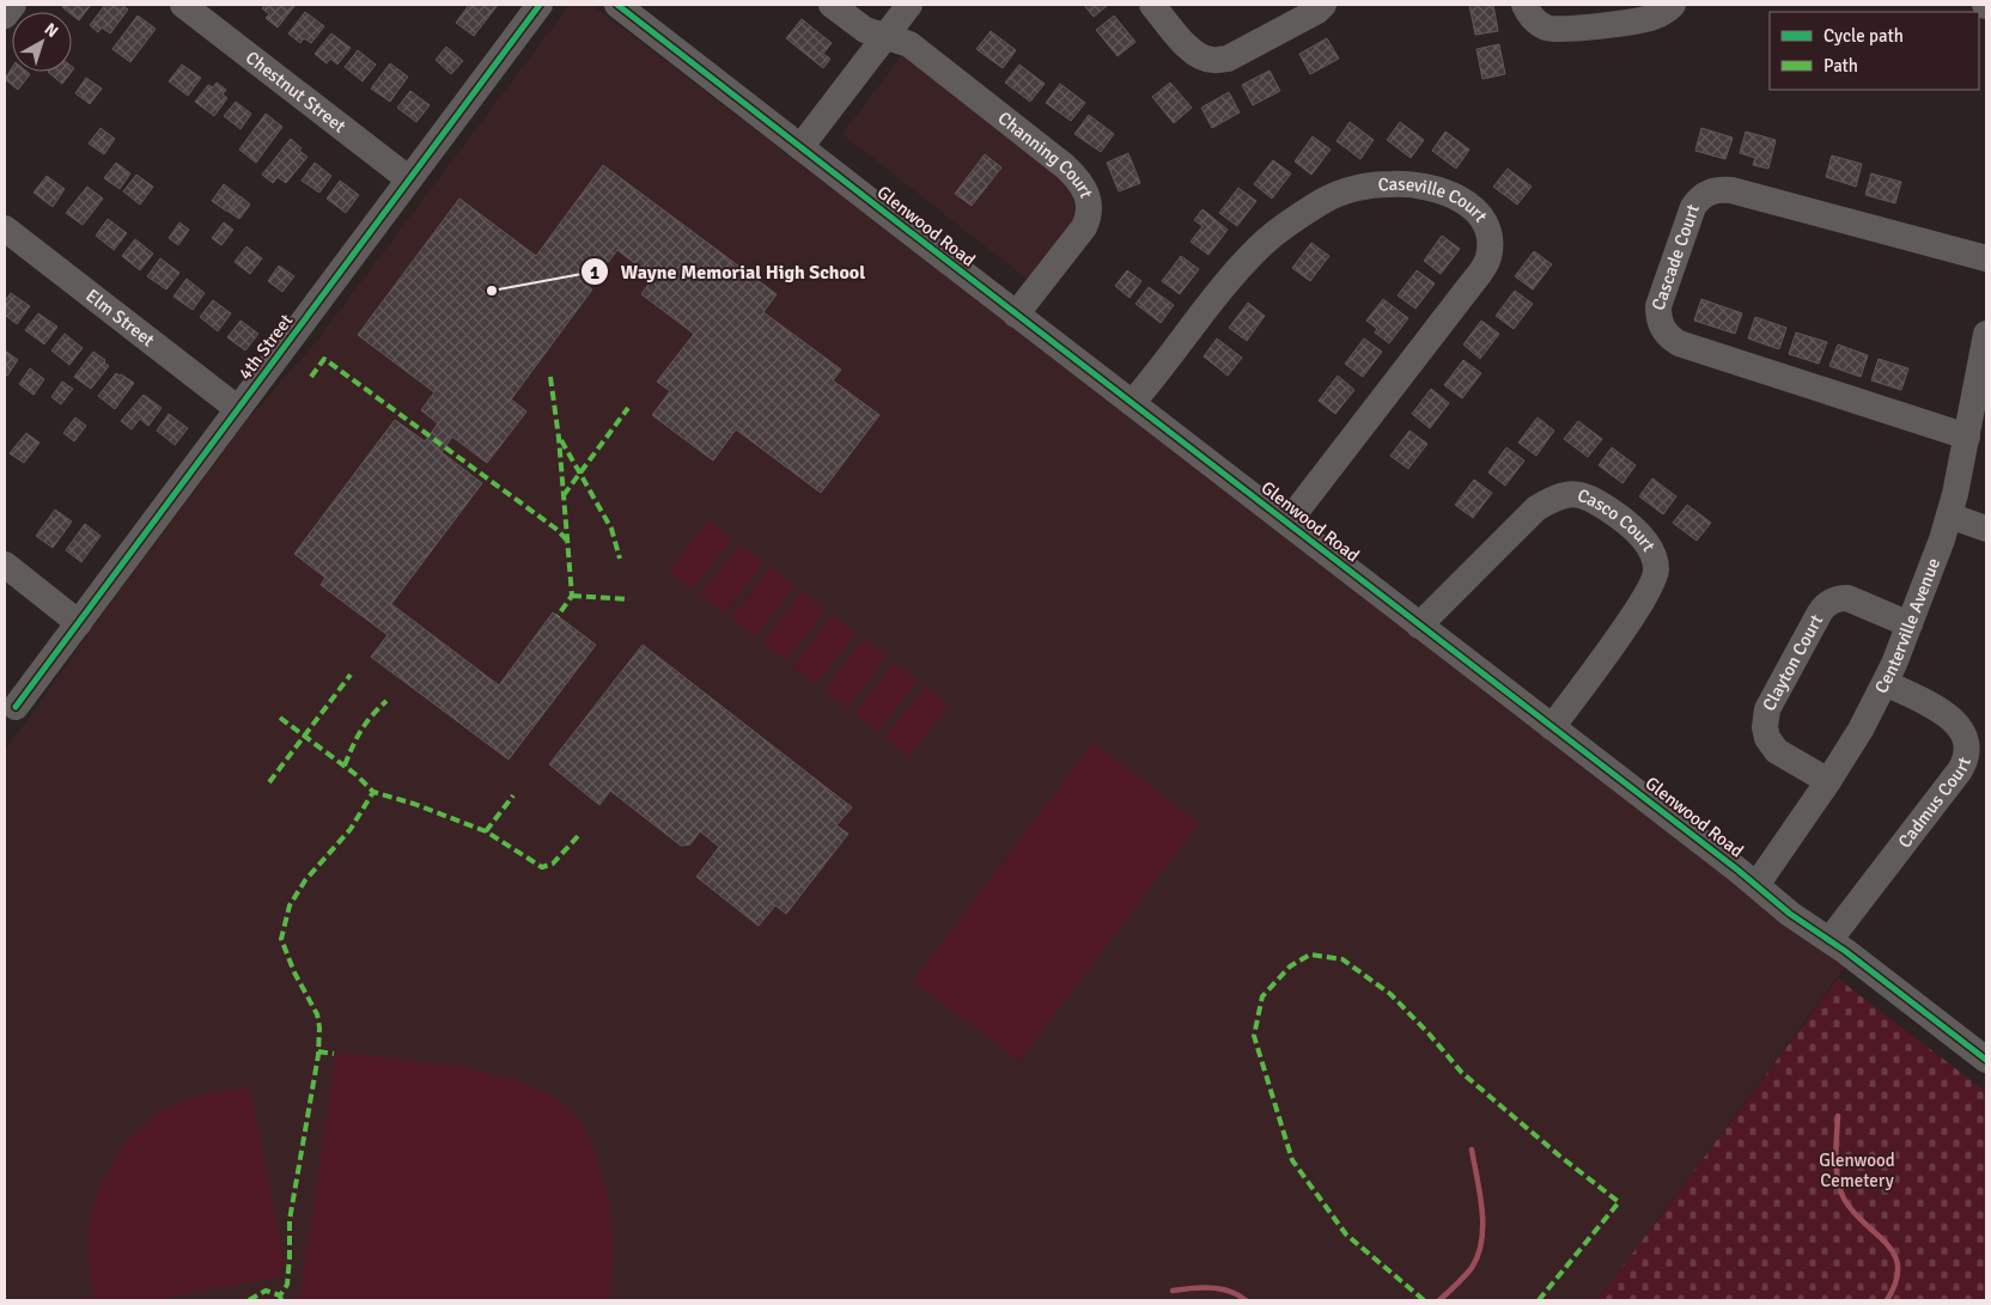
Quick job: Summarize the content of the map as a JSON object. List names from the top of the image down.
{
  "streets": {
    "street": [
      "Chestnut Street",
      "Channing Court",
      "Caseville Court",
      "Glenwood Road",
      "Cascade Court",
      "Elm Street",
      "4th Street",
      "Casco Court",
      "Centerville Avenue",
      "Clayton Court",
      "Cadmus Court"
    ]
  },
  "crossings": [
    ["Chestnut Street", "4th Street"],
    ["Channing Court", "Glenwood Road"],
    ["Caseville Court", "Glenwood Road"],
    ["Glenwood Road", "Casco Court"],
    ["Glenwood Road", "Centerville Avenue"],
    ["Glenwood Road", "Cadmus Court"],
    ["Cascade Court", "Centerville Avenue"],
    ["Elm Street", "4th Street"],
    ["Centerville Avenue", "Clayton Court"],
    ["Centerville Avenue", "Cadmus Court"]
  ],
  "parks": ["Glenwood Cemetery"],
  "places": ["Wayne Memorial High School"],
  "legend": ["Cycle path", "Path"],
  "north": "top right"
}
